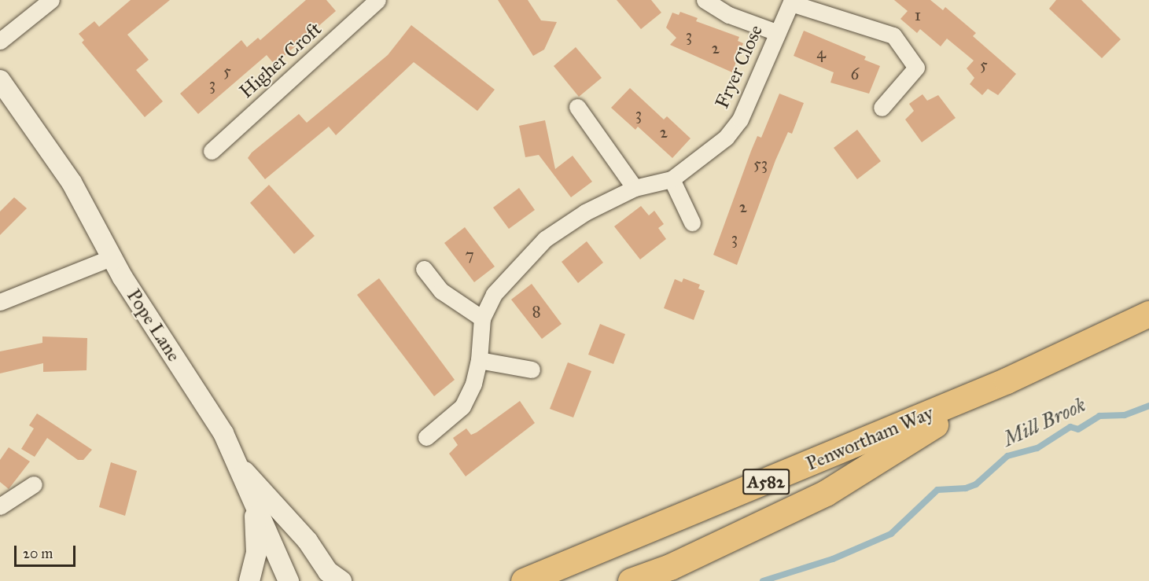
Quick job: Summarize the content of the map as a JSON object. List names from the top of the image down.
{
  "streets": {
    "highway": ["Penwortham Way", "A582"],
    "street": ["Higher Croft", "Fryer Close", "Pope Lane"]
  },
  "water": ["Mill Brook"],
  "house_numbers": [
    "1",
    "3",
    "2",
    "4",
    "5",
    "5",
    "6",
    "3",
    "3",
    "2",
    "53",
    "2",
    "3",
    "7",
    "8"
  ],
  "scale_bar": "20 m"
}
